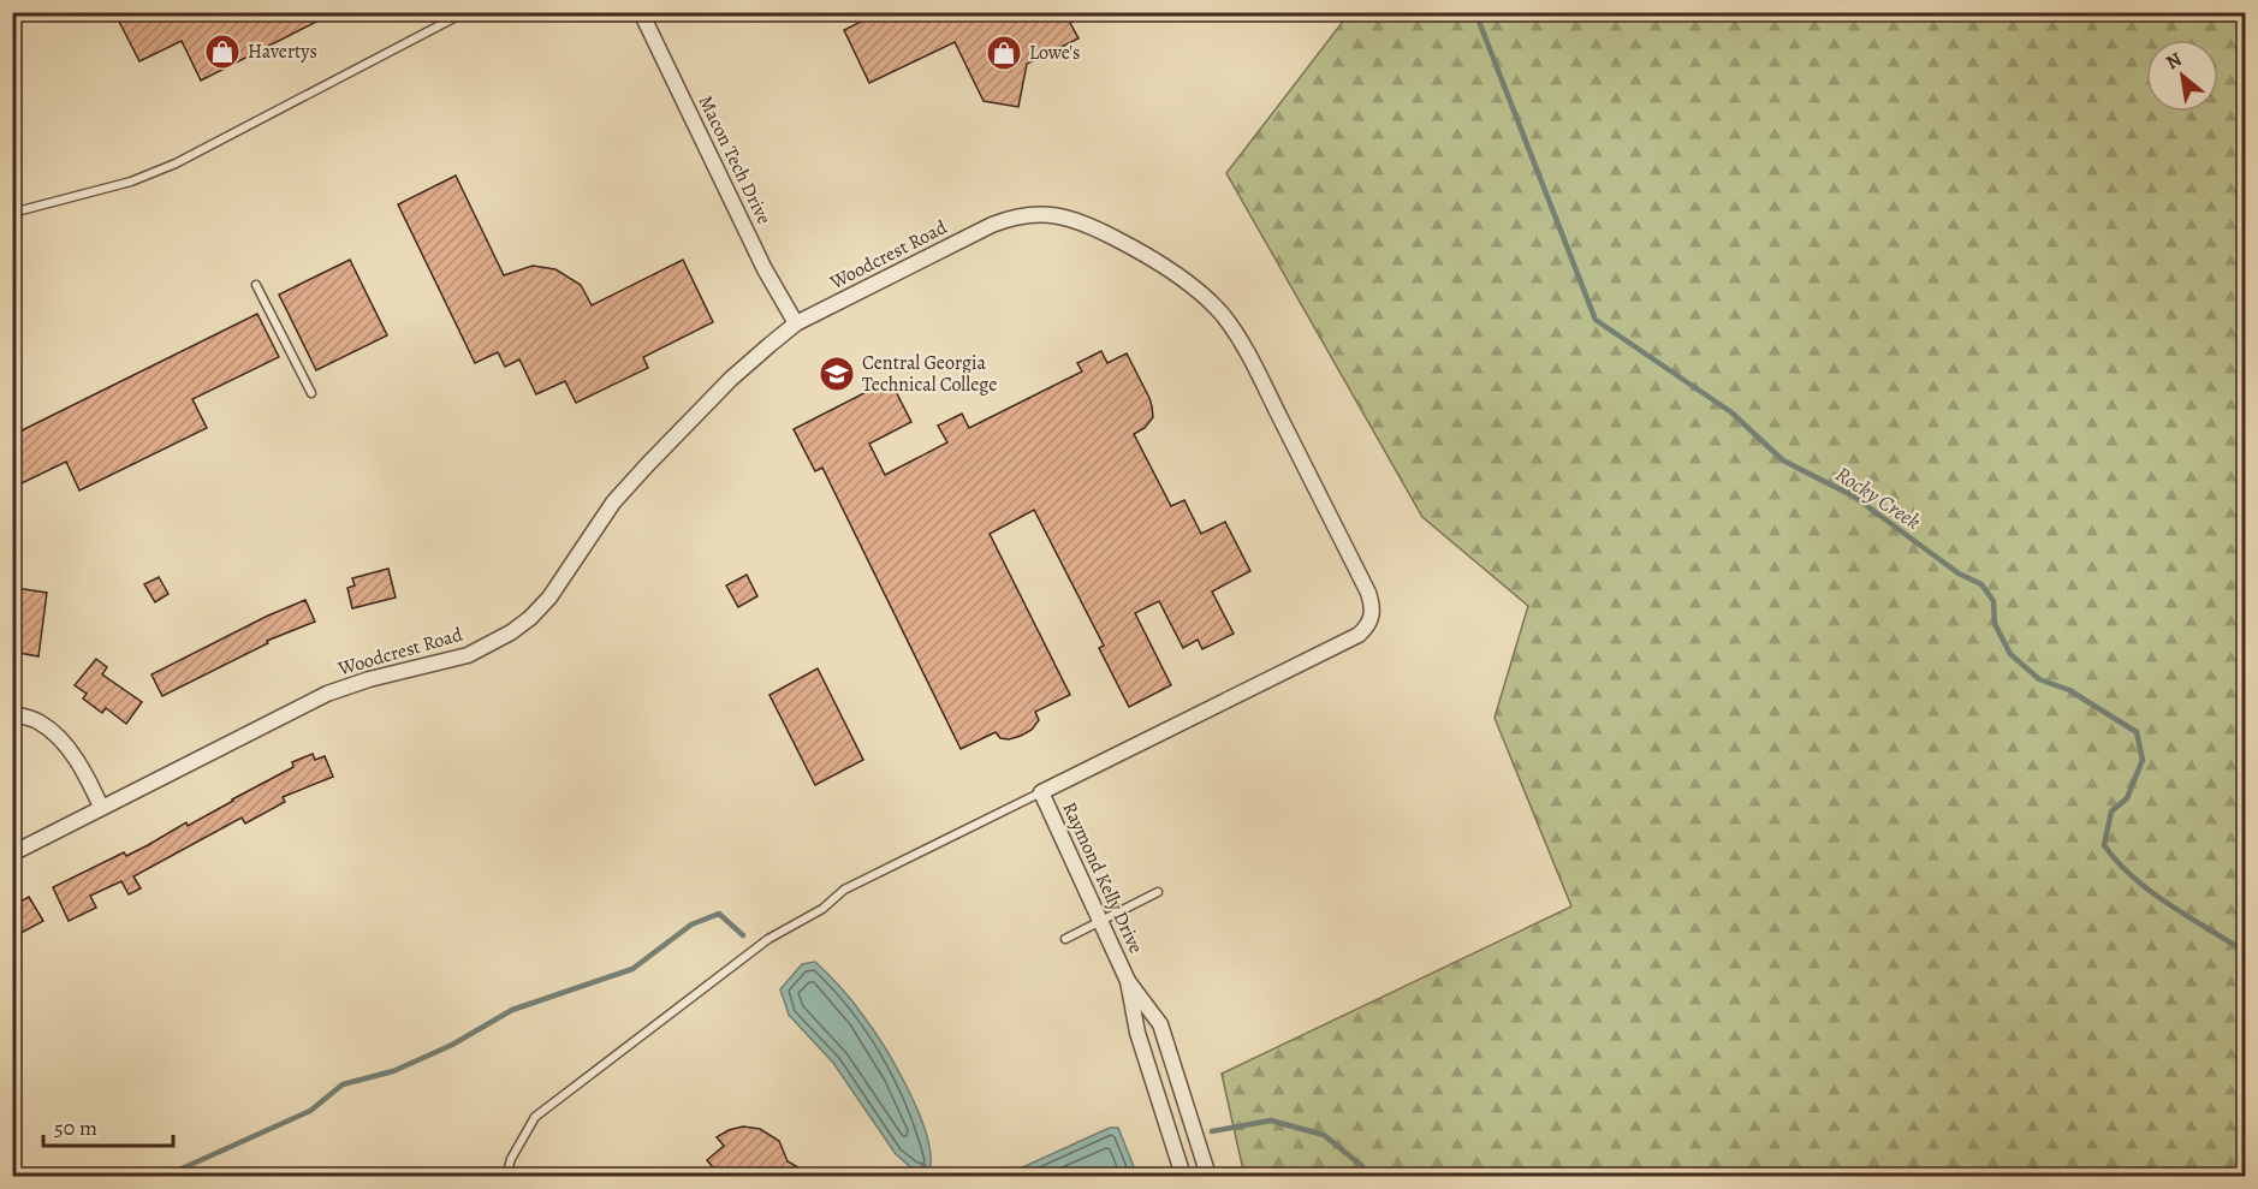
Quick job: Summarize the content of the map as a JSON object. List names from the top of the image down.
{
  "streets": {
    "street": ["Macon Tech Drive", "Woodcrest Road", "Raymond Kelly Drive"]
  },
  "crossings": [
    ["Macon Tech Drive", "Woodcrest Road"],
    ["Woodcrest Road", "Raymond Kelly Drive"]
  ],
  "water": ["Rocky Creek"],
  "places": {
    "shop": ["Havertys", "Lowe's"],
    "school or university": ["Central Georgia Technical College"]
  },
  "scale_bar": "50 m",
  "north": "top left"
}
